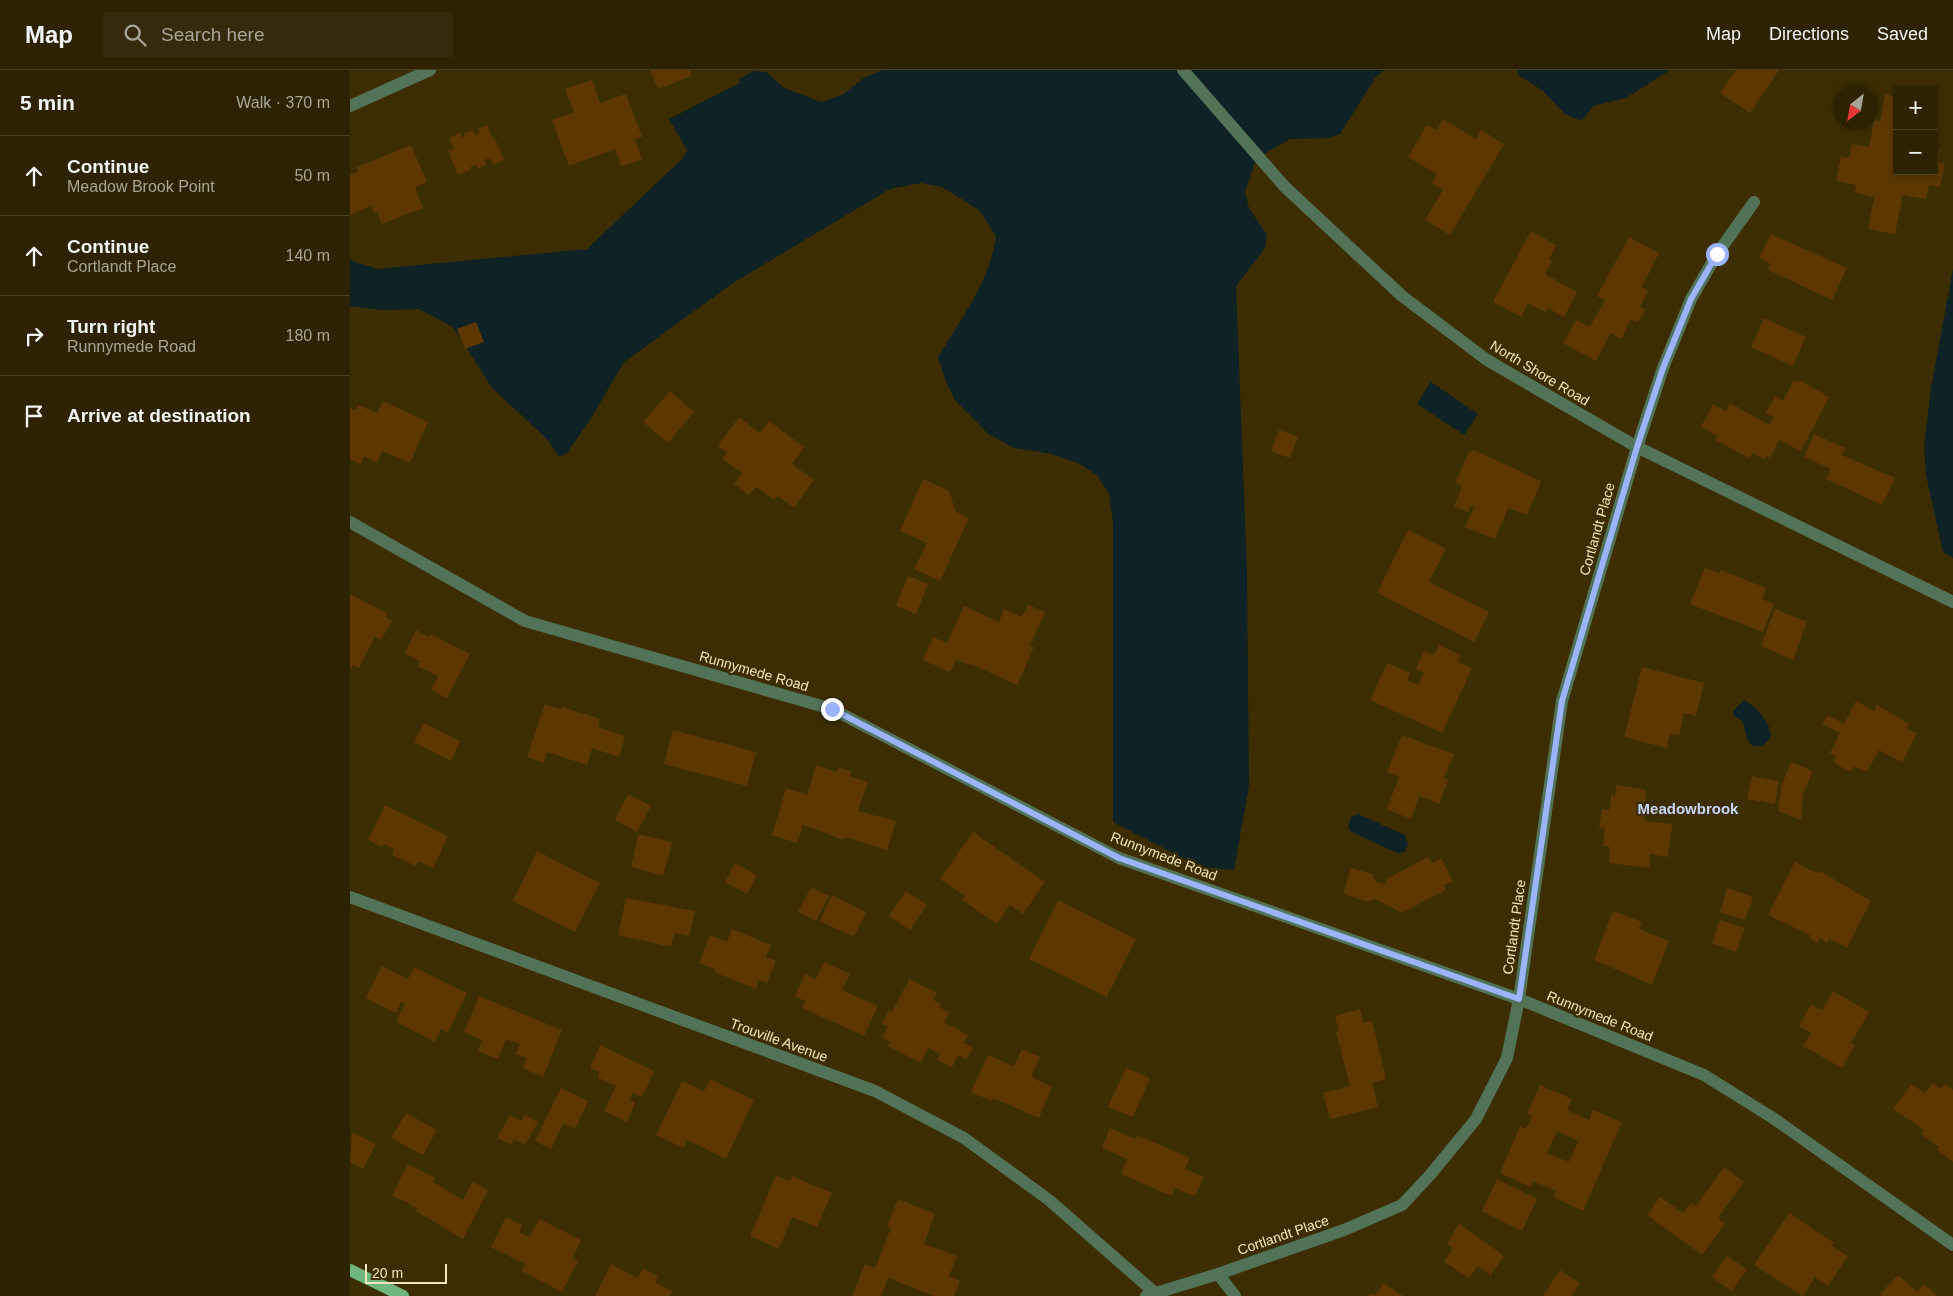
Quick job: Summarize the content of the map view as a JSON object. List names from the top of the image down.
{
  "streets": {
    "street": [
      "North Shore Road",
      "Cortlandt Place",
      "Runnymede Road",
      "Trouville Avenue"
    ]
  },
  "crossings": [
    ["North Shore Road", "Cortlandt Place"],
    ["Cortlandt Place", "Runnymede Road"],
    ["Cortlandt Place", "Trouville Avenue"]
  ],
  "districts": ["Meadowbrook"],
  "scale_bar": "20 m",
  "north": "bottom left",
  "page": {
    "header": "Map",
    "search": "Search here",
    "nav": ["Map", "Directions", "Saved"],
    "heading": ["5 min", "Walk · 370 m"],
    "map_buttons": ["+", "−"],
    "list": [
      ["Continue", "Meadow Brook Point", "50 m"],
      ["Continue", "Cortlandt Place", "140 m"],
      ["Turn right", "Runnymede Road", "180 m"],
      "Arrive at destination"
    ],
    "scale": "20 m"
  }
}
